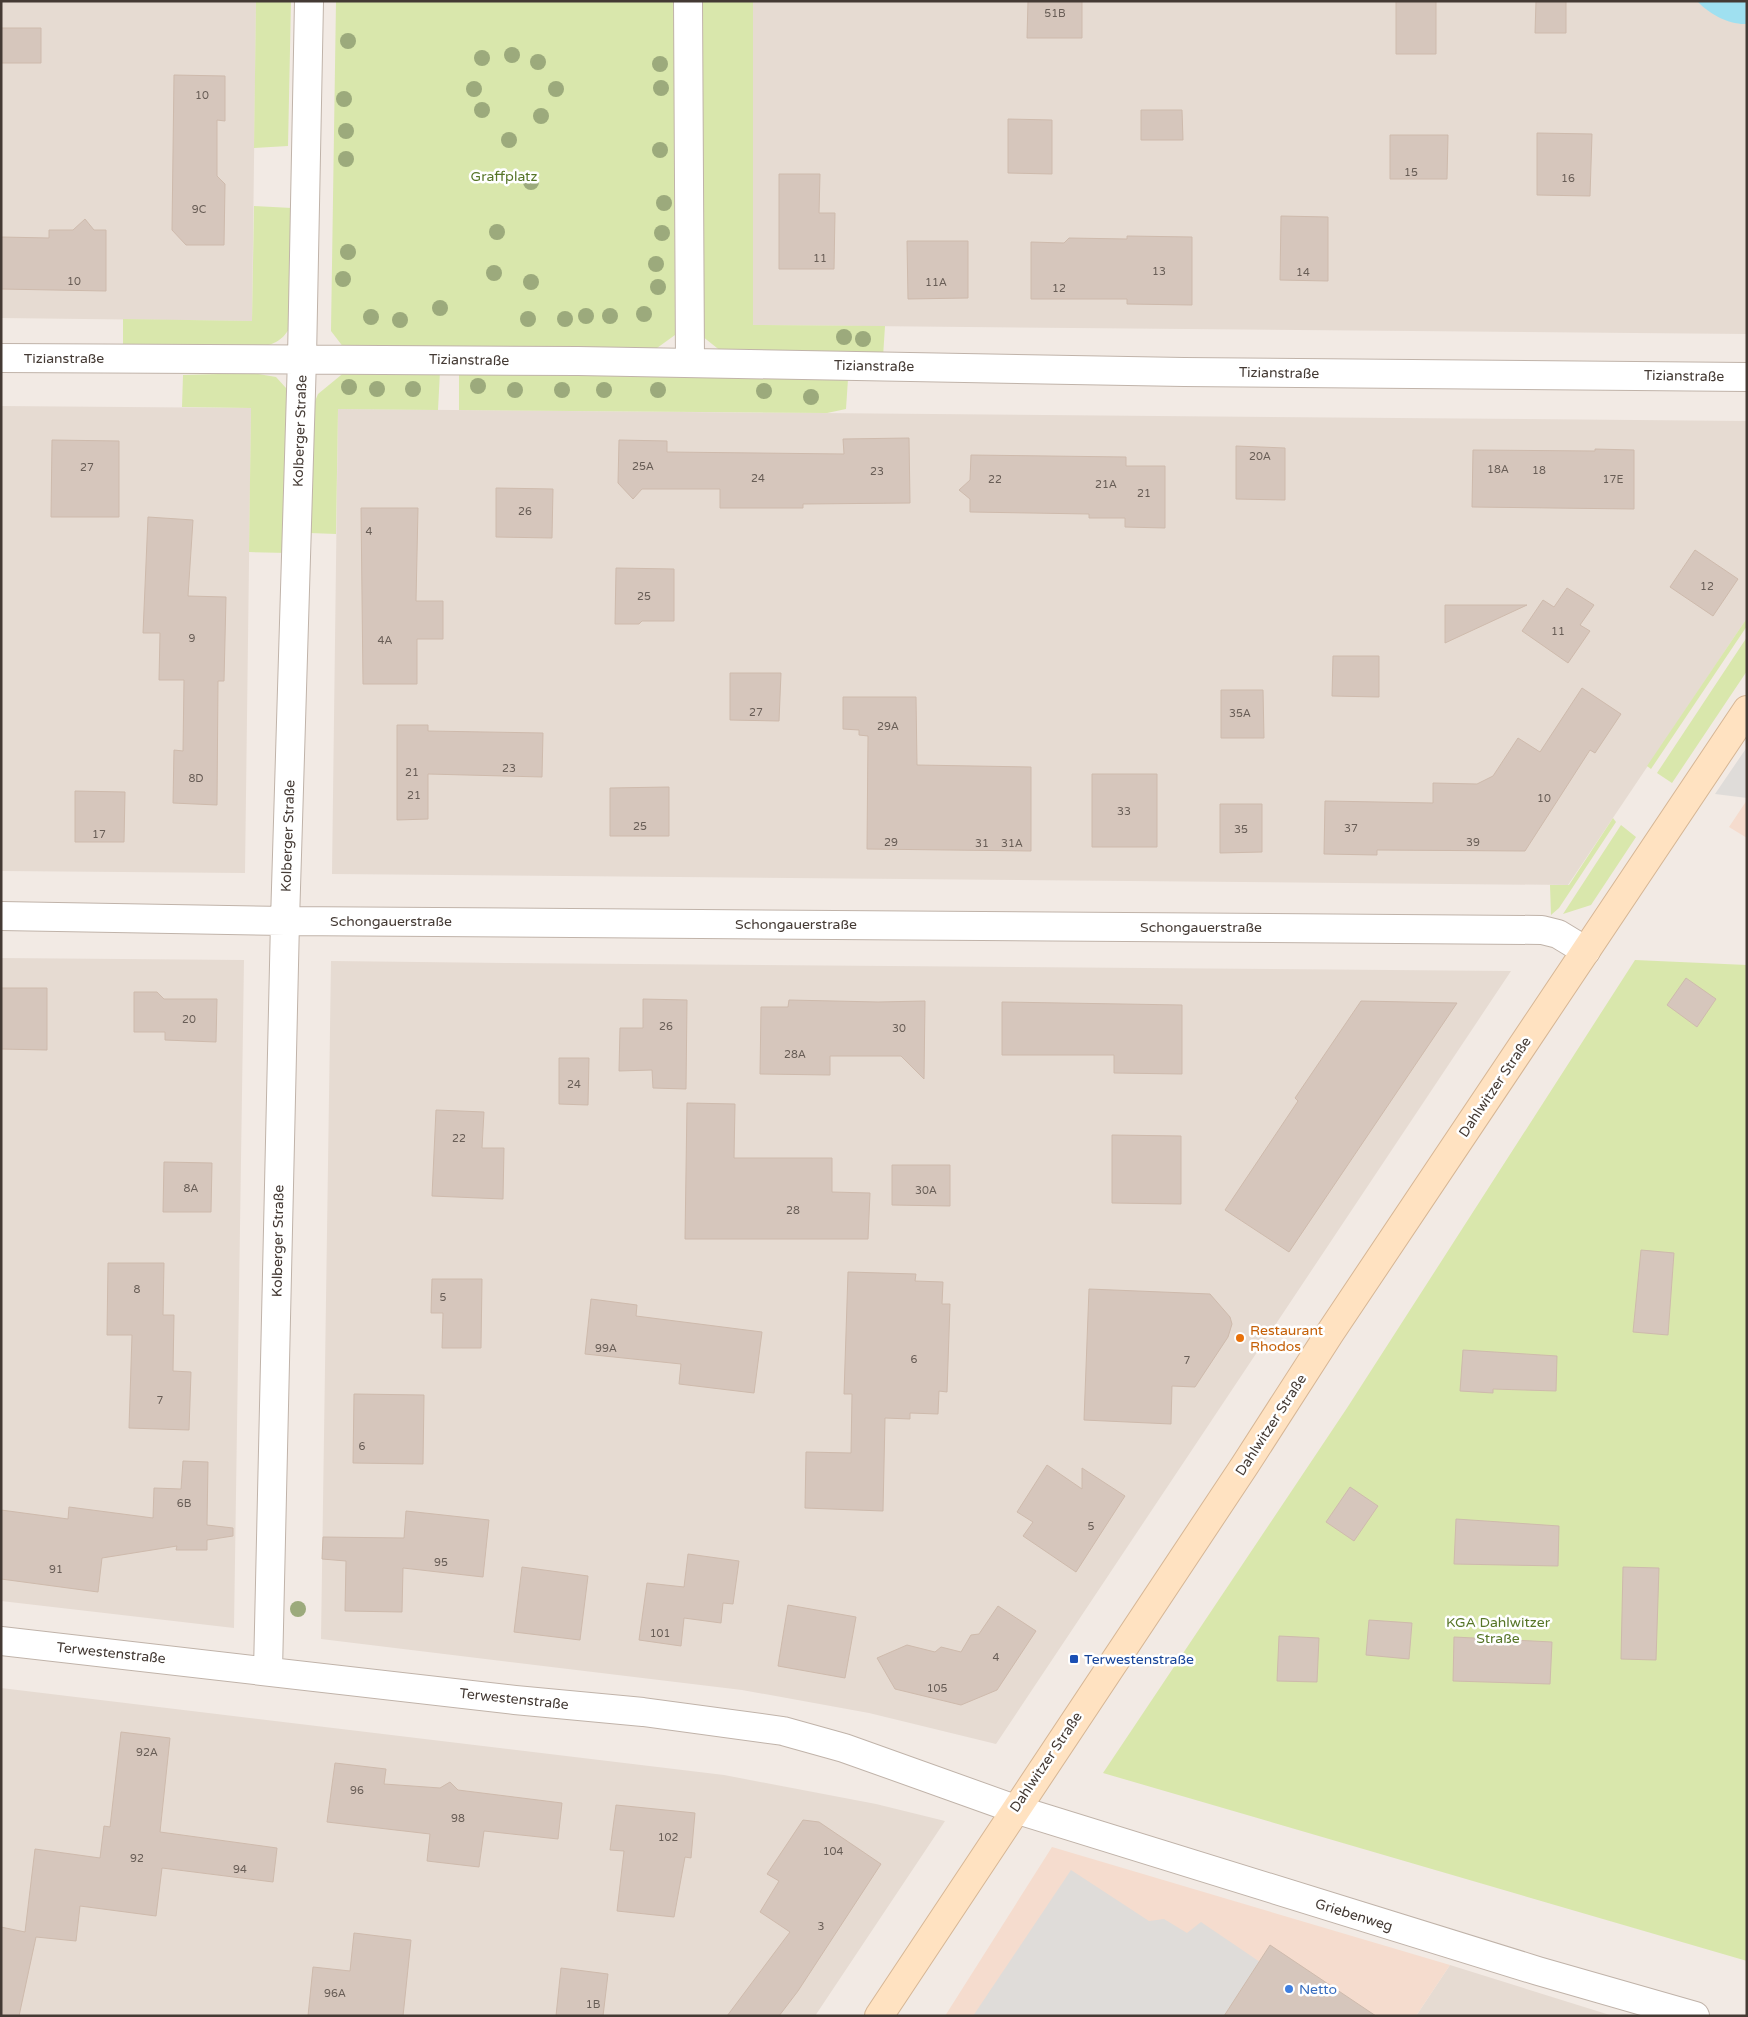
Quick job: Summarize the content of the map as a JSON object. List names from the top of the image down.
{
  "streets": {
    "main road": ["Dahlwitzer Straße"],
    "street": [
      "Tizianstraße",
      "Kolberger Straße",
      "Schongauerstraße",
      "Terwestenstraße",
      "Griebenweg"
    ]
  },
  "crossings": [
    ["Tizianstraße", "Kolberger Straße"],
    ["Kolberger Straße", "Schongauerstraße"],
    ["Kolberger Straße", "Terwestenstraße"],
    ["Schongauerstraße", "Dahlwitzer Straße"],
    ["Dahlwitzer Straße", "Terwestenstraße"],
    ["Dahlwitzer Straße", "Griebenweg"],
    ["Terwestenstraße", "Griebenweg"]
  ],
  "parks": ["Graffplatz", "KGA Dahlwitzer Straße"],
  "places": {
    "other": ["Restaurant Rhodos", "Netto"],
    "transit": ["Terwestenstraße"]
  },
  "house_numbers": [
    "51B",
    "10",
    "15",
    "16",
    "9C",
    "11",
    "13",
    "14",
    "10",
    "11A",
    "12",
    "20A",
    "25A",
    "27",
    "18A",
    "18",
    "23",
    "24",
    "22",
    "17E",
    "21A",
    "21",
    "26",
    "4",
    "12",
    "25",
    "11",
    "9",
    "4A",
    "27",
    "35A",
    "29A",
    "23",
    "21",
    "8D",
    "21",
    "10",
    "33",
    "25",
    "37",
    "35",
    "17",
    "29",
    "39",
    "31",
    "31A",
    "20",
    "26",
    "30",
    "28A",
    "24",
    "22",
    "8A",
    "30A",
    "28",
    "8",
    "5",
    "99A",
    "6",
    "7",
    "7",
    "6",
    "6B",
    "5",
    "95",
    "91",
    "101",
    "4",
    "105",
    "92A",
    "96",
    "98",
    "102",
    "104",
    "92",
    "94",
    "3",
    "96A",
    "1B"
  ]
}
